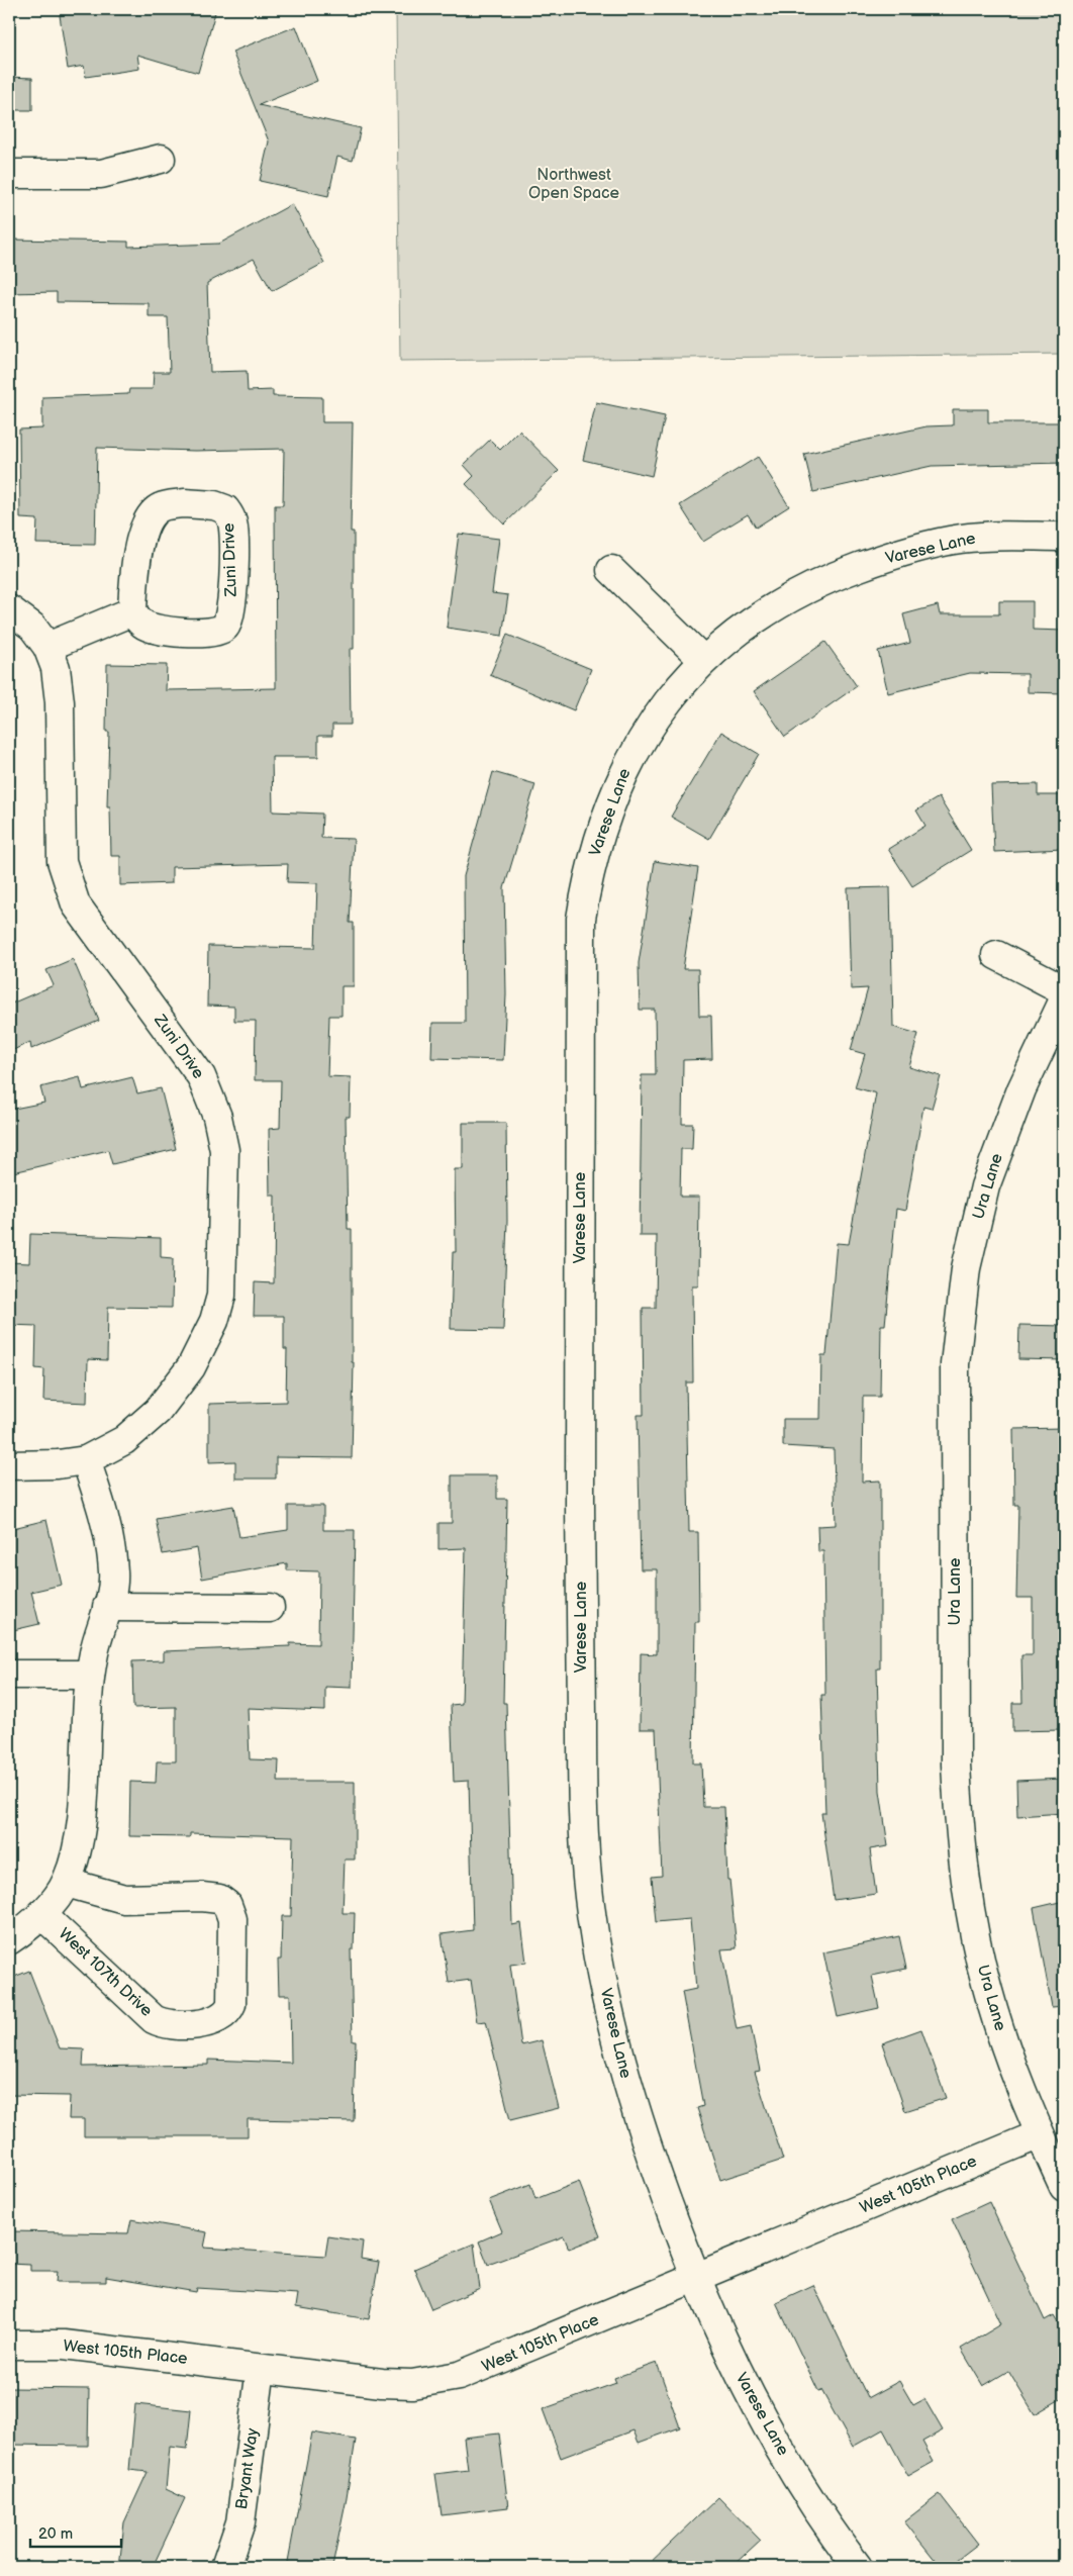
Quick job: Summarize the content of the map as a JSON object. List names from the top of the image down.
{
  "streets": {
    "street": [
      "Varese Lane",
      "Zuni Drive",
      "Ura Lane",
      "West 107th Drive",
      "West 105th Place",
      "Bryant Way"
    ]
  },
  "crossings": [
    ["Varese Lane", "West 105th Place"],
    ["Ura Lane", "West 105th Place"],
    ["West 105th Place", "Bryant Way"]
  ],
  "parks": ["Northwest Open Space"],
  "scale_bar": "20 m"
}
